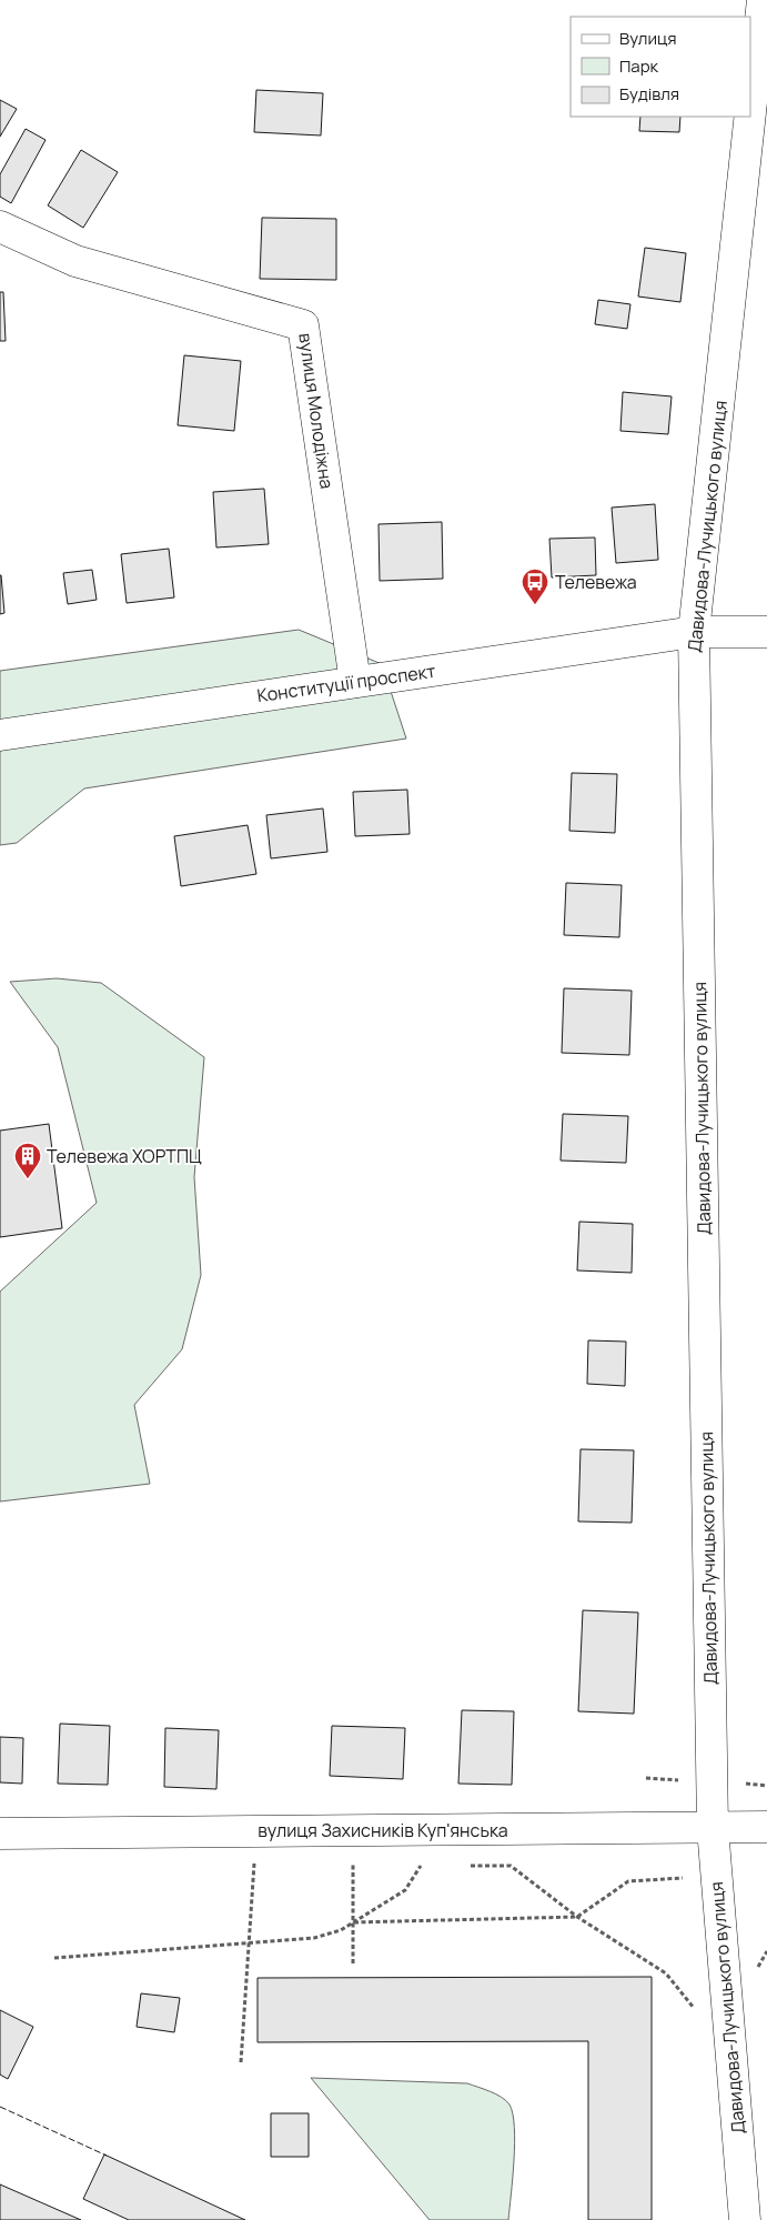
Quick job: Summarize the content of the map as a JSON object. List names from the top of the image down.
{
  "streets": {
    "main road": [
      "вулиця Молодiжна",
      "Давидова-Лучицького вулиця",
      "Конституції проспект",
      "вулиця Захисників Куп'янська"
    ]
  },
  "crossings": [
    ["вулиця Молодiжна", "Конституції проспект"],
    ["Давидова-Лучицького вулиця", "Конституції проспект"],
    ["Давидова-Лучицького вулиця", "вулиця Захисників Куп'янська"]
  ],
  "places": {
    "bus stop": ["Телевежа"],
    "building": ["Телевежа ХОРТПЦ"]
  },
  "legend": ["Вулиця", "Парк", "Будівля"]
}
